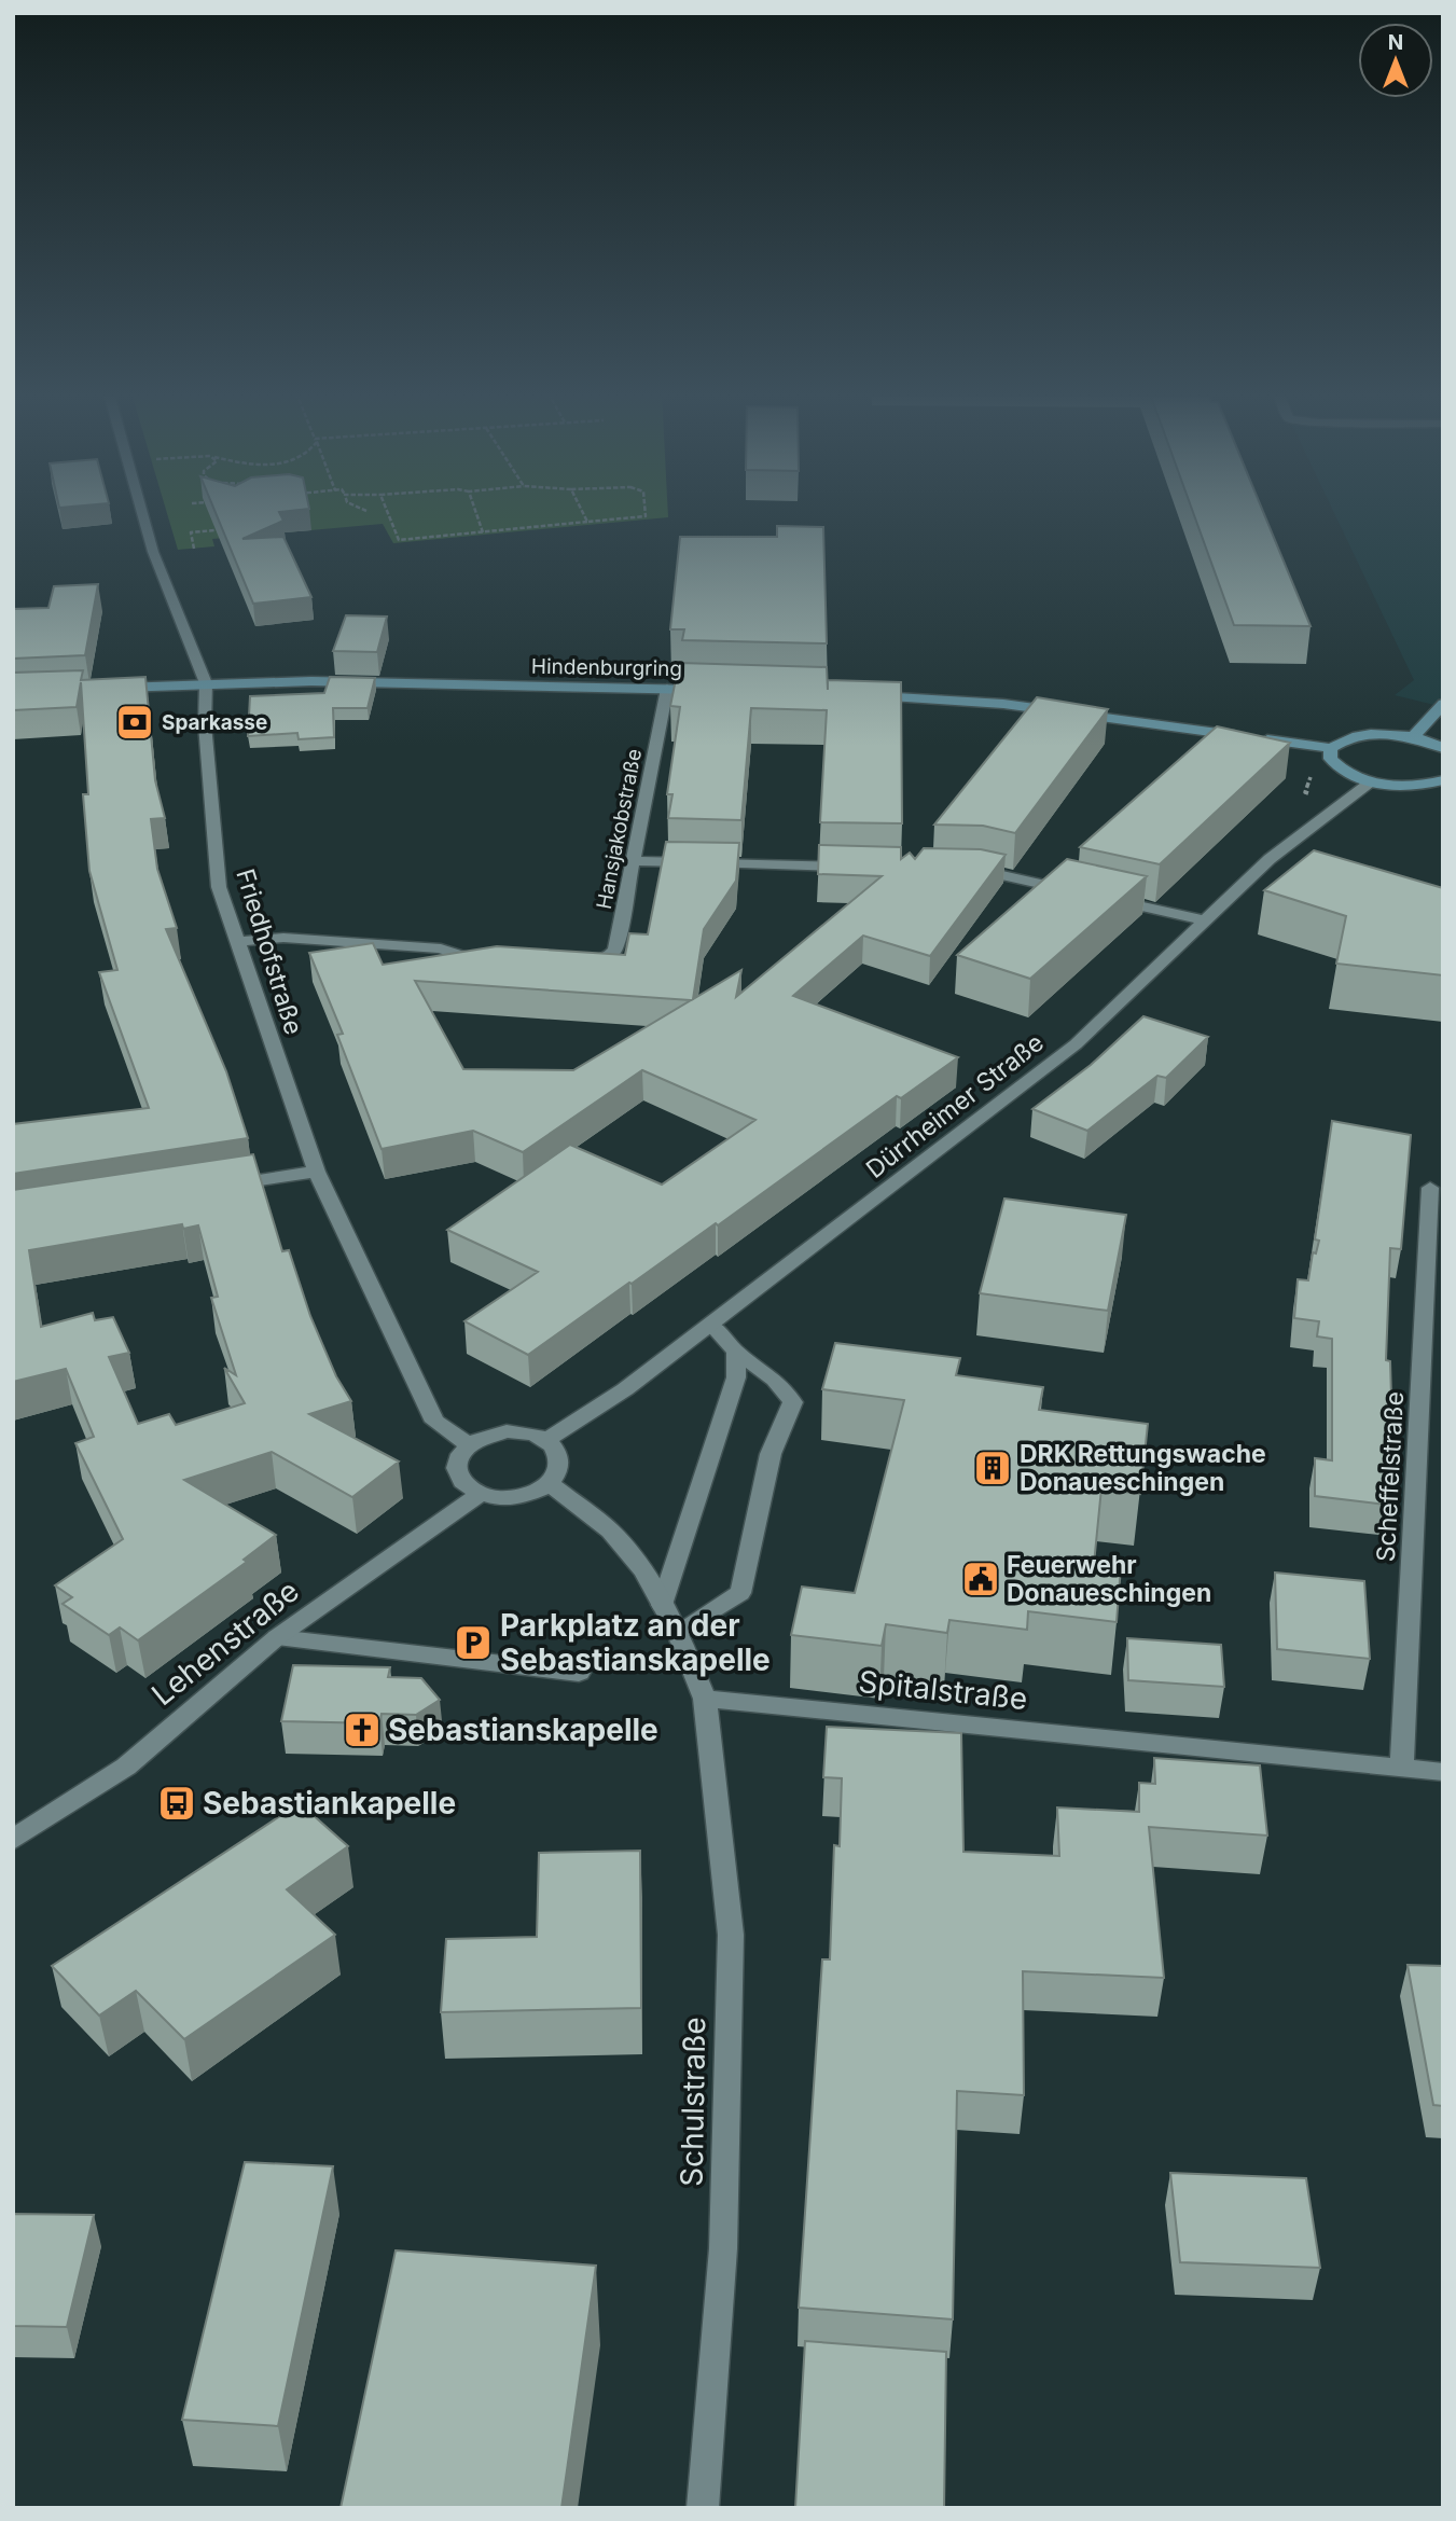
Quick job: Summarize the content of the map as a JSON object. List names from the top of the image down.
{
  "streets": {
    "main road": ["Hindenburgring"],
    "street": [
      "Hansjakobstraße",
      "Friedhofstraße",
      "Dürrheimer Straße",
      "Scheffelstraße",
      "Lehenstraße",
      "Spitalstraße",
      "Schulstraße"
    ]
  },
  "crossings": [
    ["Hindenburgring", "Hansjakobstraße"],
    ["Hindenburgring", "Friedhofstraße"],
    ["Friedhofstraße", "Dürrheimer Straße"],
    ["Friedhofstraße", "Lehenstraße"],
    ["Dürrheimer Straße", "Lehenstraße"],
    ["Scheffelstraße", "Spitalstraße"],
    ["Spitalstraße", "Schulstraße"]
  ],
  "places": {
    "bank": ["Sparkasse"],
    "building": ["DRK Rettungswache Donaueschingen"],
    "public building": ["Feuerwehr Donaueschingen"],
    "parking": ["Parkplatz an der Sebastianskapelle"],
    "church": ["Sebastianskapelle"],
    "bus stop": ["Sebastiankapelle"]
  },
  "north": "top"
}
